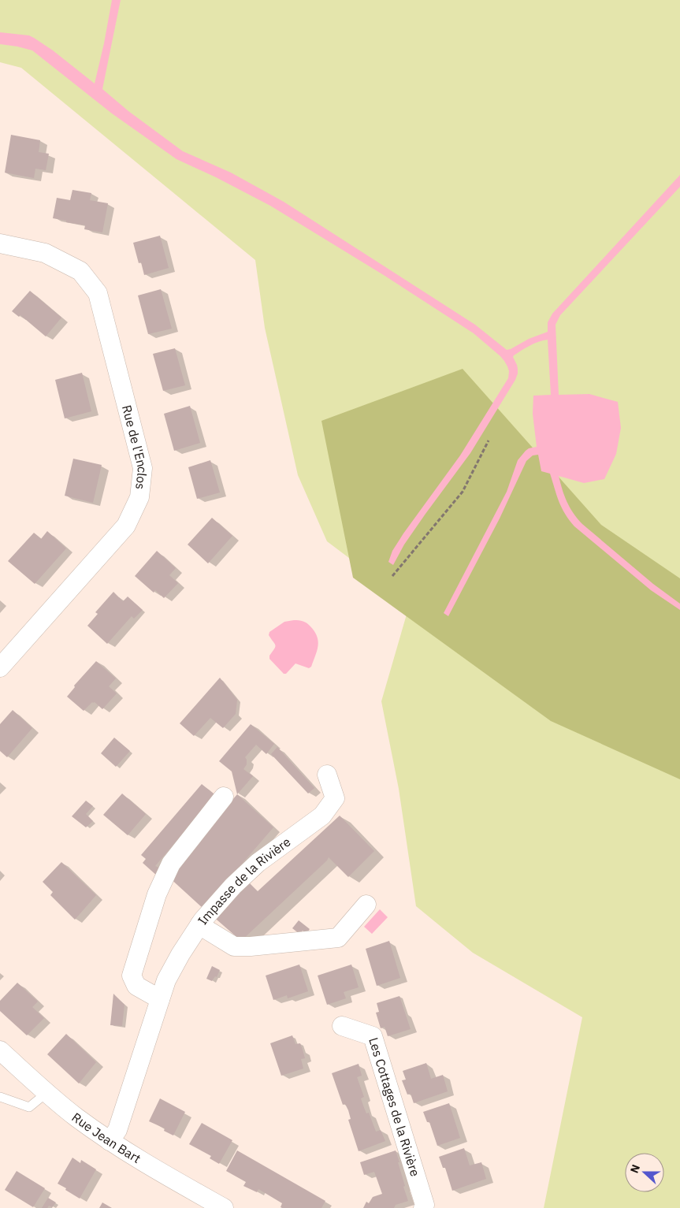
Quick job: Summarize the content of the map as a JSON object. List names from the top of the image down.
{
  "streets": {
    "street": [
      "Rue de l'Enclos",
      "Impasse de la Rivière",
      "Les Cottages de la Rivière",
      "Rue Jean Bart"
    ]
  },
  "crossings": [
    ["Impasse de la Rivière", "Rue Jean Bart"]
  ],
  "north": "left"
}
